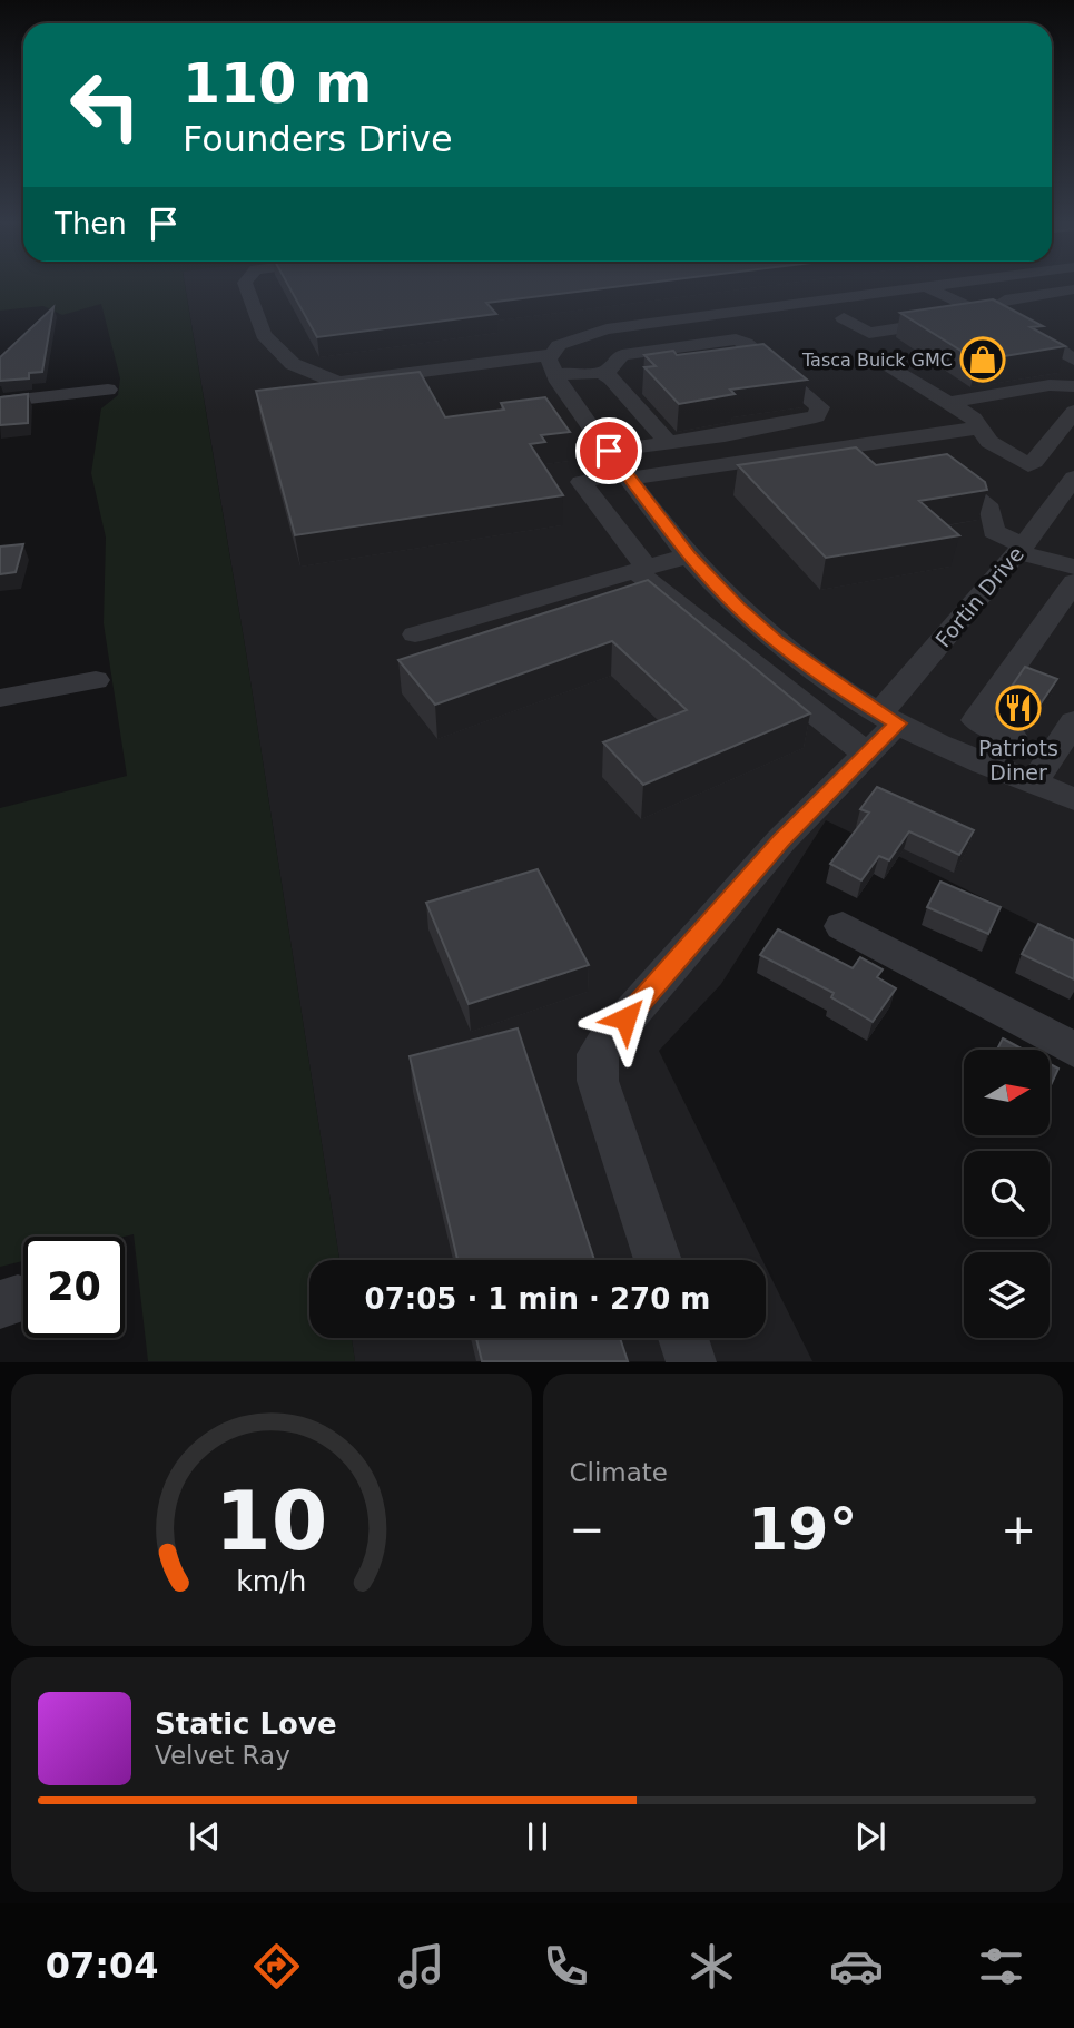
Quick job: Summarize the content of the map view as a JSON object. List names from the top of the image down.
{
  "streets": {
    "street": ["Fortin Drive"]
  },
  "places": {
    "shop": ["Tasca Buick GMC"],
    "restaurant": ["Patriots Diner"]
  },
  "north": "right",
  "page": {
    "turn": ["110 m", "Founders Drive"],
    "then": "Then",
    "limit": "20",
    "trip": "07:05 · 1 min · 270 m",
    "tile": "Climate",
    "heat": ["−", "19°", "+"],
    "song": ["Static Love", "Velvet Ray"],
    "tabs": "07:04",
    "gauge": ["10", "km/h"]
  }
}
